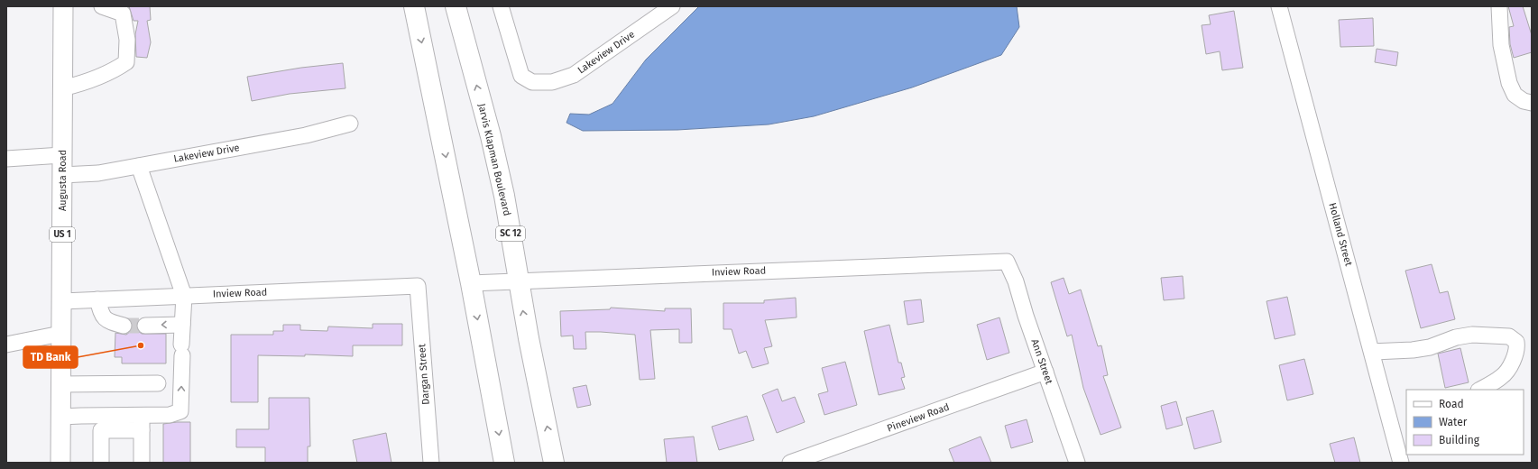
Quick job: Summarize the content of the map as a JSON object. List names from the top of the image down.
{
  "streets": {
    "highway": ["Jarvis Klapman Boulevard", "SC 12"],
    "main road": ["Augusta Road", "US 1"],
    "street": [
      "Lakeview Drive",
      "Holland Street",
      "Inview Road",
      "Ann Street",
      "Dargan Street",
      "Pineview Road"
    ]
  },
  "crossings": [
    ["Lakeview Drive", "Augusta Road"],
    ["Jarvis Klapman Boulevard", "Inview Road"],
    ["Augusta Road", "Inview Road"],
    ["Inview Road", "Ann Street"],
    ["Inview Road", "Dargan Street"],
    ["Ann Street", "Pineview Road"]
  ],
  "places": ["TD Bank"],
  "legend": ["Road", "Water", "Building"]
}
